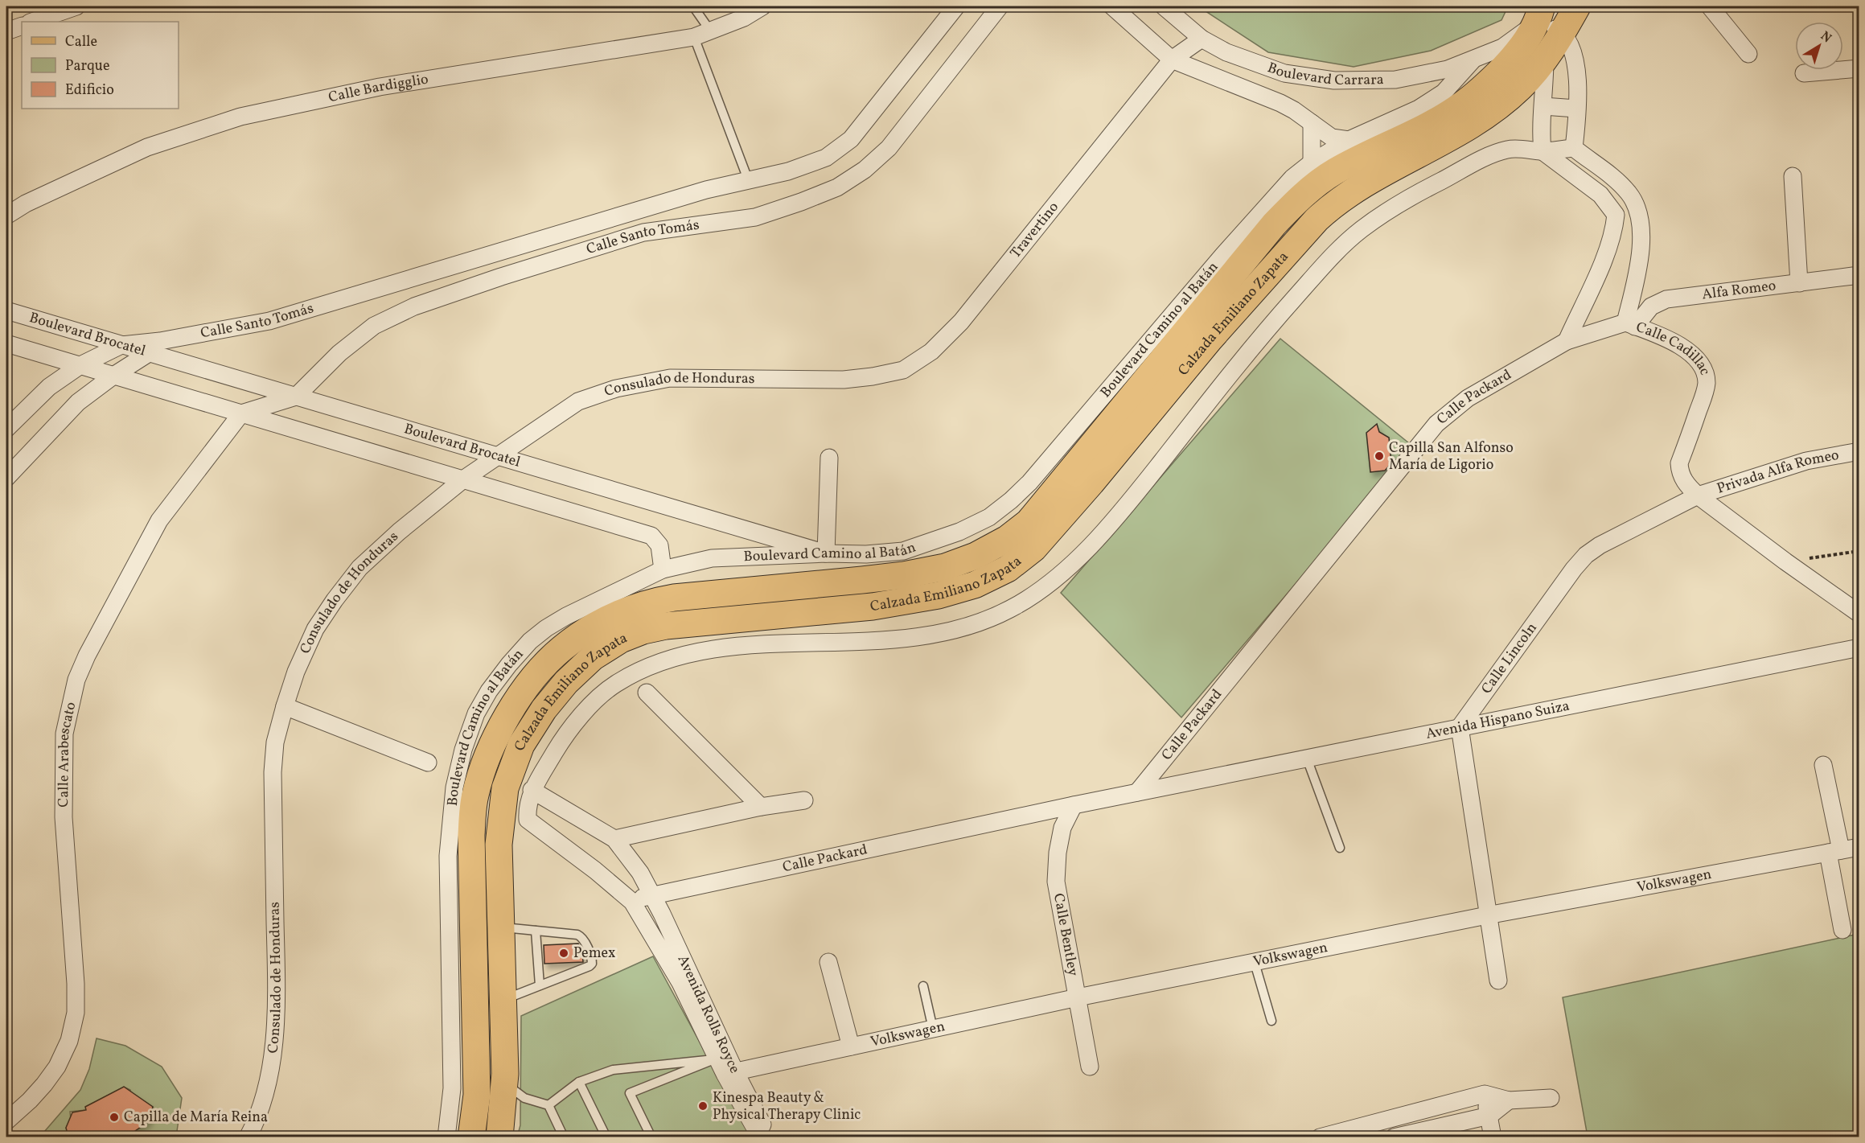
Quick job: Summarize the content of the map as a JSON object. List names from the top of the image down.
{
  "streets": {
    "main road": ["Calzada Emiliano Zapata"],
    "street": [
      "Boulevard Carrara",
      "Calle Bardigglio",
      "Travertino",
      "Calle Santo Tomás",
      "Alfa Romeo",
      "Boulevard Camino al Batán",
      "Boulevard Brocatel",
      "Calle Cadillac",
      "Consulado de Honduras",
      "Calle Packard",
      "Privada Alfa Romeo",
      "Calle Lincoln",
      "Avenida Hispano Suiza",
      "Calle Arabescato",
      "Volkswagen",
      "Calle Bentley",
      "Avenida Rolls Royce"
    ]
  },
  "crossings": [
    ["Boulevard Carrara", "Travertino"],
    ["Boulevard Carrara", "Calzada Emiliano Zapata"],
    ["Boulevard Carrara", "Boulevard Camino al Batán"],
    ["Travertino", "Consulado de Honduras"],
    ["Calle Santo Tomás", "Boulevard Brocatel"],
    ["Calle Santo Tomás", "Calle Arabescato"],
    ["Alfa Romeo", "Calle Cadillac"],
    ["Alfa Romeo", "Calle Packard"],
    ["Boulevard Camino al Batán", "Boulevard Brocatel"],
    ["Boulevard Brocatel", "Consulado de Honduras"],
    ["Calle Cadillac", "Calle Packard"],
    ["Calle Cadillac", "Privada Alfa Romeo"],
    ["Calle Cadillac", "Calle Lincoln"],
    ["Calle Packard", "Avenida Hispano Suiza"],
    ["Calle Packard", "Calle Bentley"],
    ["Calle Packard", "Avenida Rolls Royce"],
    ["Privada Alfa Romeo", "Calle Lincoln"],
    ["Calle Lincoln", "Avenida Hispano Suiza"],
    ["Volkswagen", "Calle Bentley"],
    ["Volkswagen", "Avenida Rolls Royce"]
  ],
  "places": [
    "Capilla San Alfonso María de Ligorio",
    "Pemex",
    "Kinespa Beauty & Physical Therapy Clinic",
    "Capilla de María Reina"
  ],
  "legend": ["Calle", "Parque", "Edificio"],
  "north": "top right"
}
